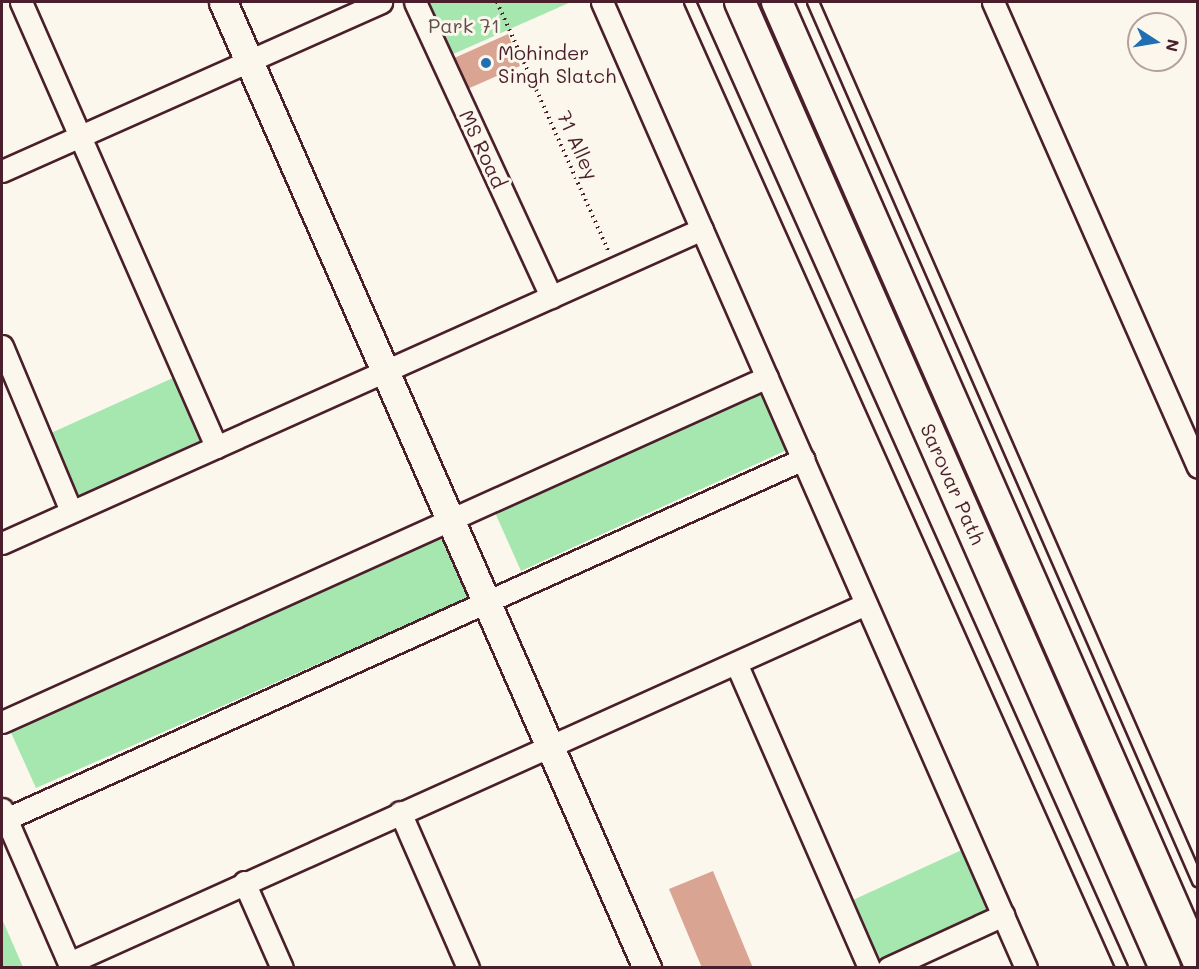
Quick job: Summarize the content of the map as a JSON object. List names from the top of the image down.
{
  "streets": {
    "main road": ["Sarovar Path"],
    "street": ["MS Road"],
    "path": ["71 Alley"]
  },
  "parks": ["Park 71"],
  "places": ["Mohinder Singh Slatch"],
  "north": "right"
}
